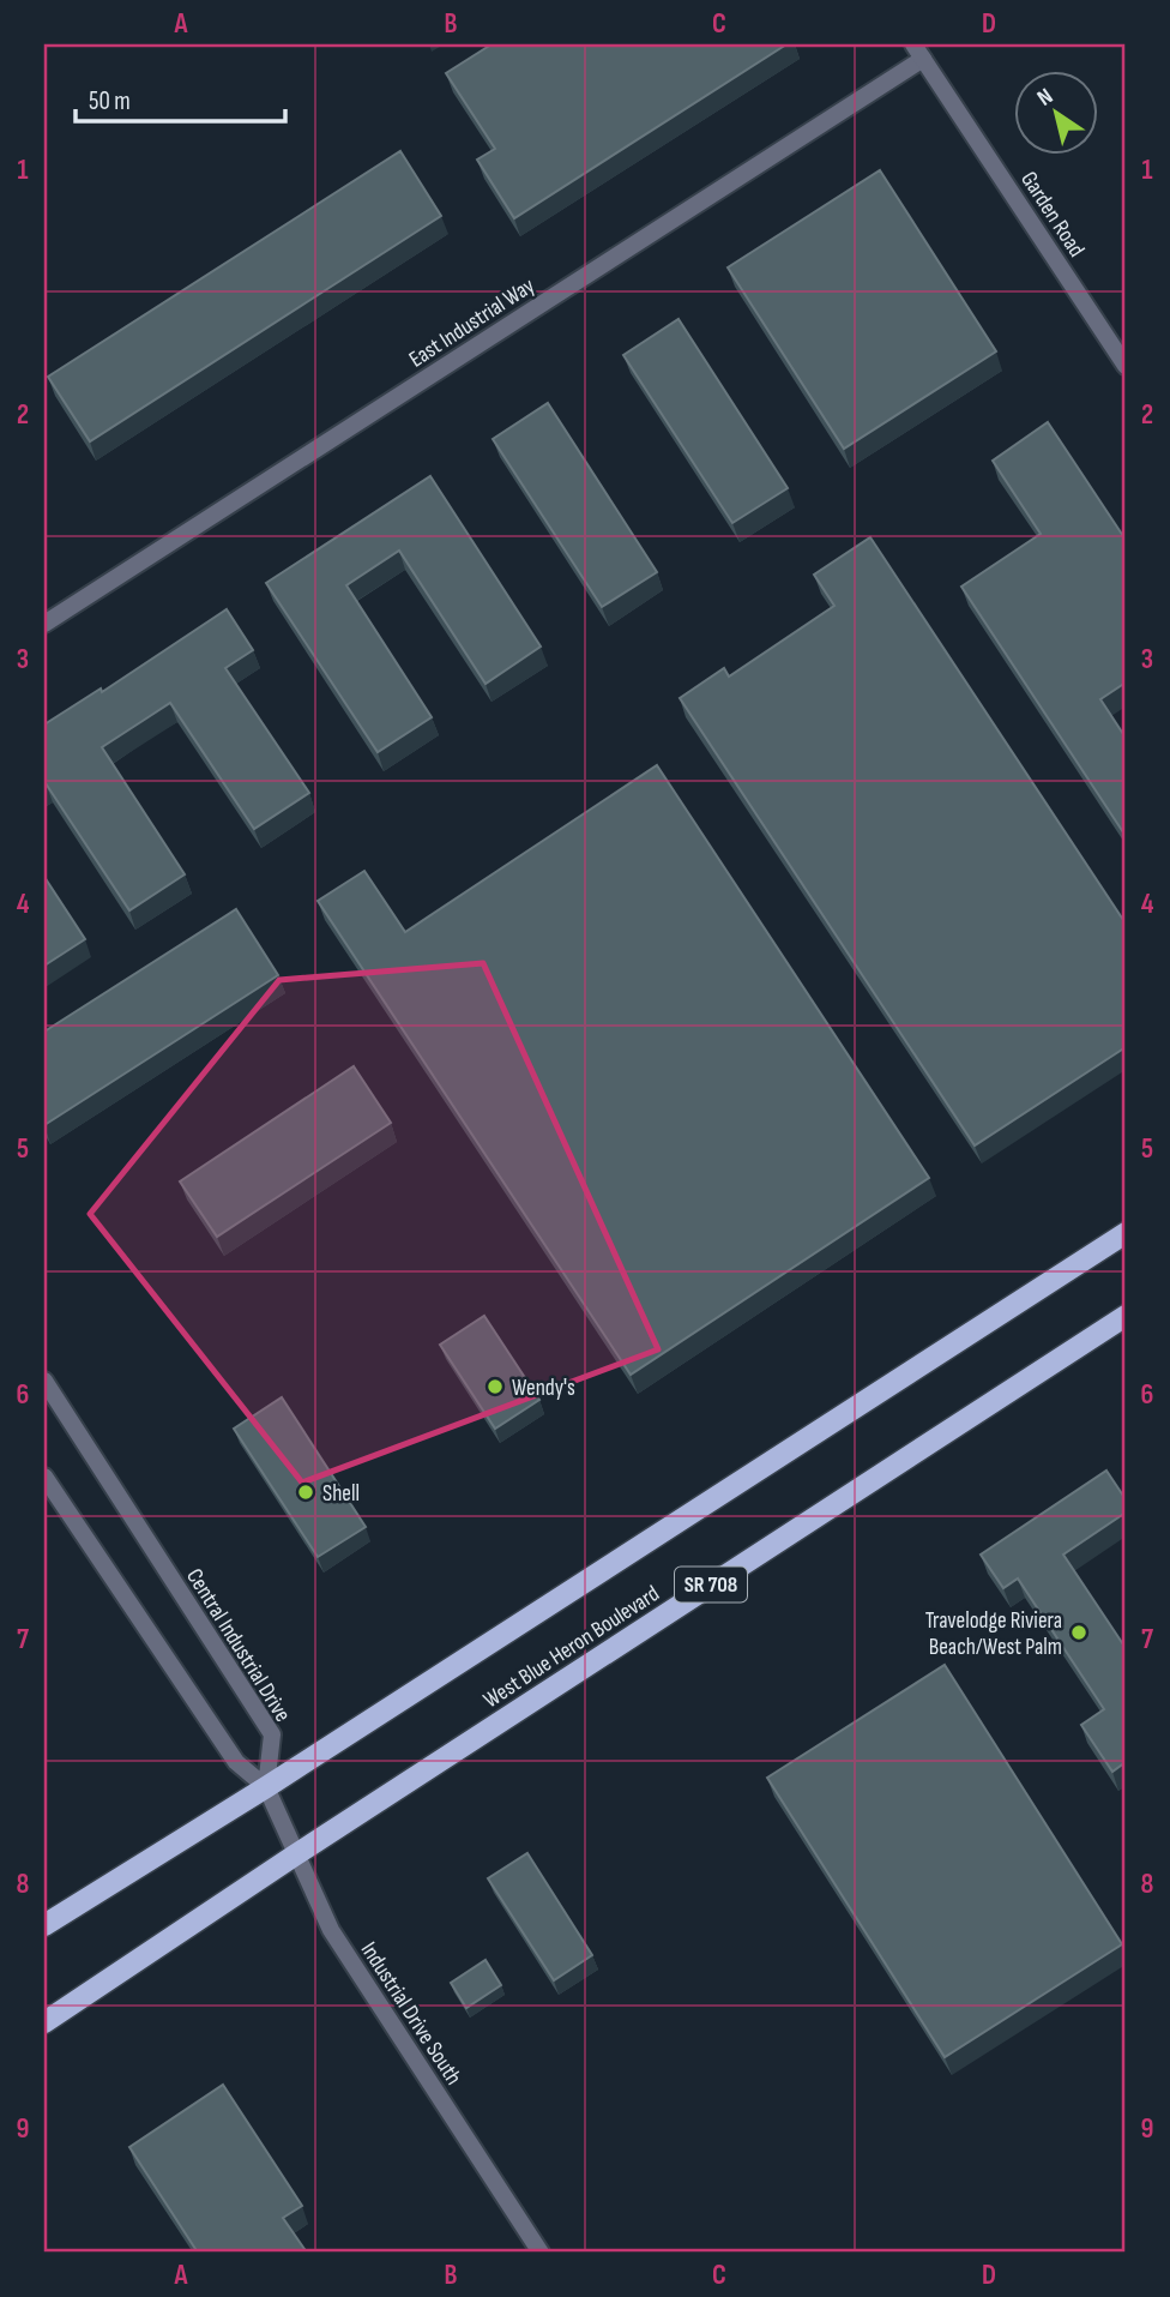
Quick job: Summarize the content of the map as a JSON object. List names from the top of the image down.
{
  "streets": {
    "main road": ["SR 708", "West Blue Heron Boulevard"],
    "street": [
      "Garden Road",
      "East Industrial Way",
      "Central Industrial Drive",
      "Industrial Drive South"
    ]
  },
  "crossings": [
    ["Garden Road", "East Industrial Way"],
    ["Central Industrial Drive", "West Blue Heron Boulevard"],
    ["Central Industrial Drive", "Industrial Drive South"],
    ["West Blue Heron Boulevard", "Industrial Drive South"]
  ],
  "places": ["Wendy's", "Shell", "Travelodge Riviera Beach/West Palm"],
  "scale_bar": "50 m",
  "north": "top left",
  "grid": {
    "columns": [
      "A",
      "B",
      "C",
      "D"
    ],
    "rows": [
      "1",
      "2",
      "3",
      "4",
      "5",
      "6",
      "7",
      "8",
      "9"
    ]
  }
}
